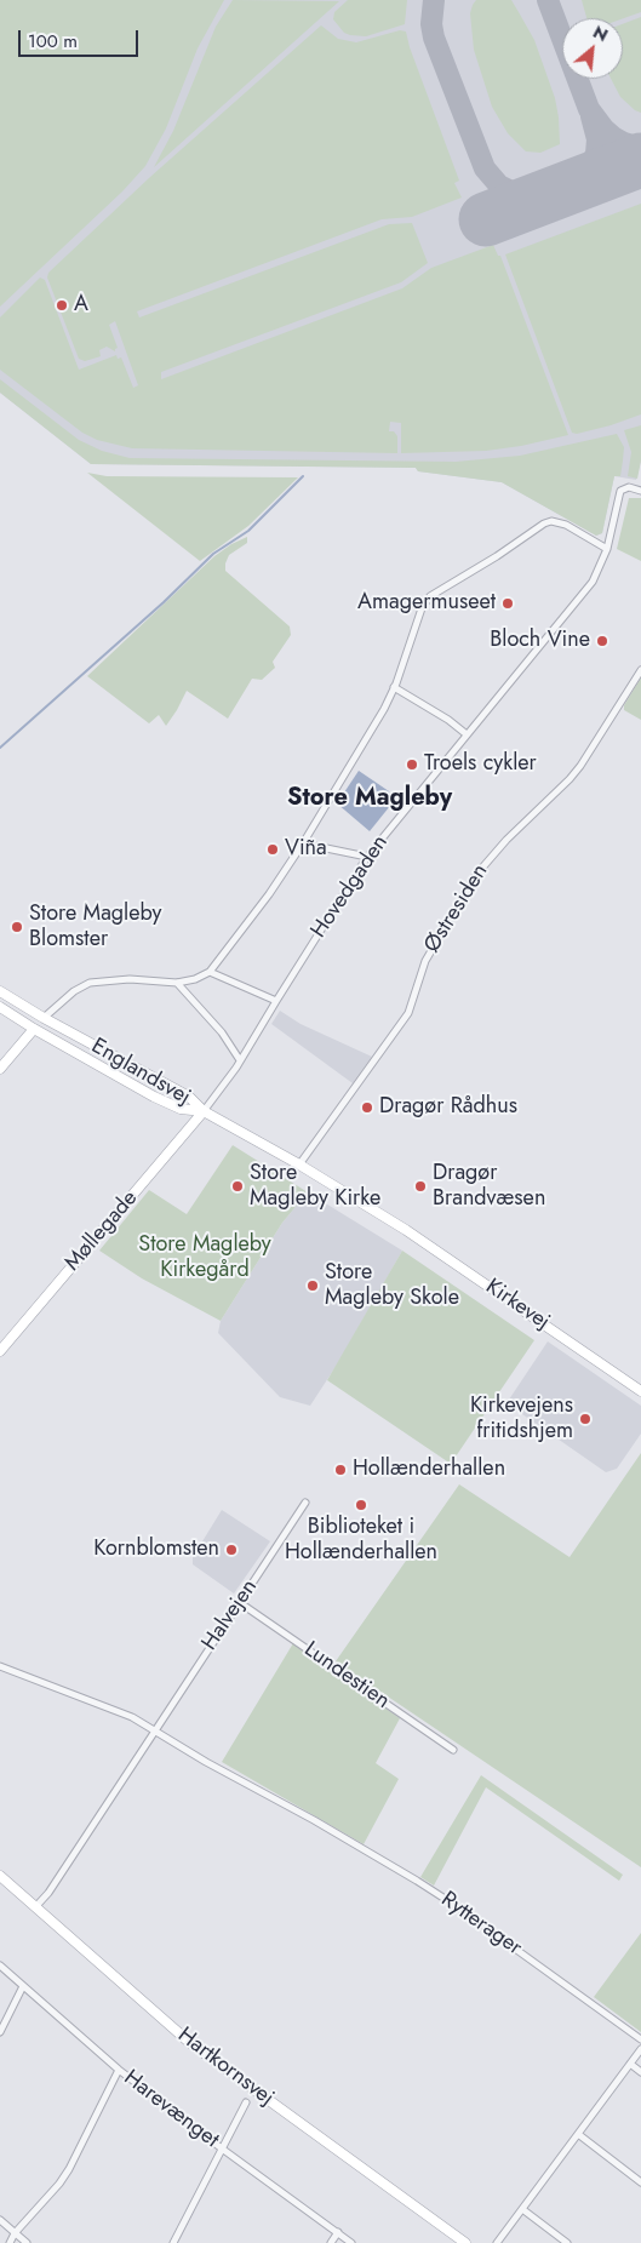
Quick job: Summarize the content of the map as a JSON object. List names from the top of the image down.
{
  "streets": {
    "main road": [
      "Englandsvej",
      "Møllegade",
      "Kirkevej",
      "Hartkornsvej"
    ],
    "street": [
      "Hovedgaden",
      "Østresiden",
      "Halvejen",
      "Lundestien",
      "Rytterager",
      "Harevænget"
    ]
  },
  "crossings": [
    ["Hovedgaden", "Englandsvej"],
    ["Hovedgaden", "Møllegade"],
    ["Hovedgaden", "Kirkevej"],
    ["Østresiden", "Kirkevej"],
    ["Englandsvej", "Møllegade"],
    ["Englandsvej", "Kirkevej"],
    ["Møllegade", "Kirkevej"],
    ["Halvejen", "Lundestien"],
    ["Halvejen", "Rytterager"],
    ["Halvejen", "Hartkornsvej"]
  ],
  "districts": ["Store Magleby"],
  "parks": ["Store Magleby Kirkegård"],
  "places": [
    "A",
    "Amagermuseet",
    "Bloch Vine",
    "Troels cykler",
    "Viña",
    "Store Magleby Blomster",
    "Dragør Rådhus",
    "Store Magleby Kirke",
    "Dragør Brandvæsen",
    "Store Magleby Skole",
    "Kirkevejens fritidshjem",
    "Hollænderhallen",
    "Biblioteket i Hollænderhallen",
    "Kornblomsten"
  ],
  "scale_bar": "100 m",
  "north": "top right"
}
